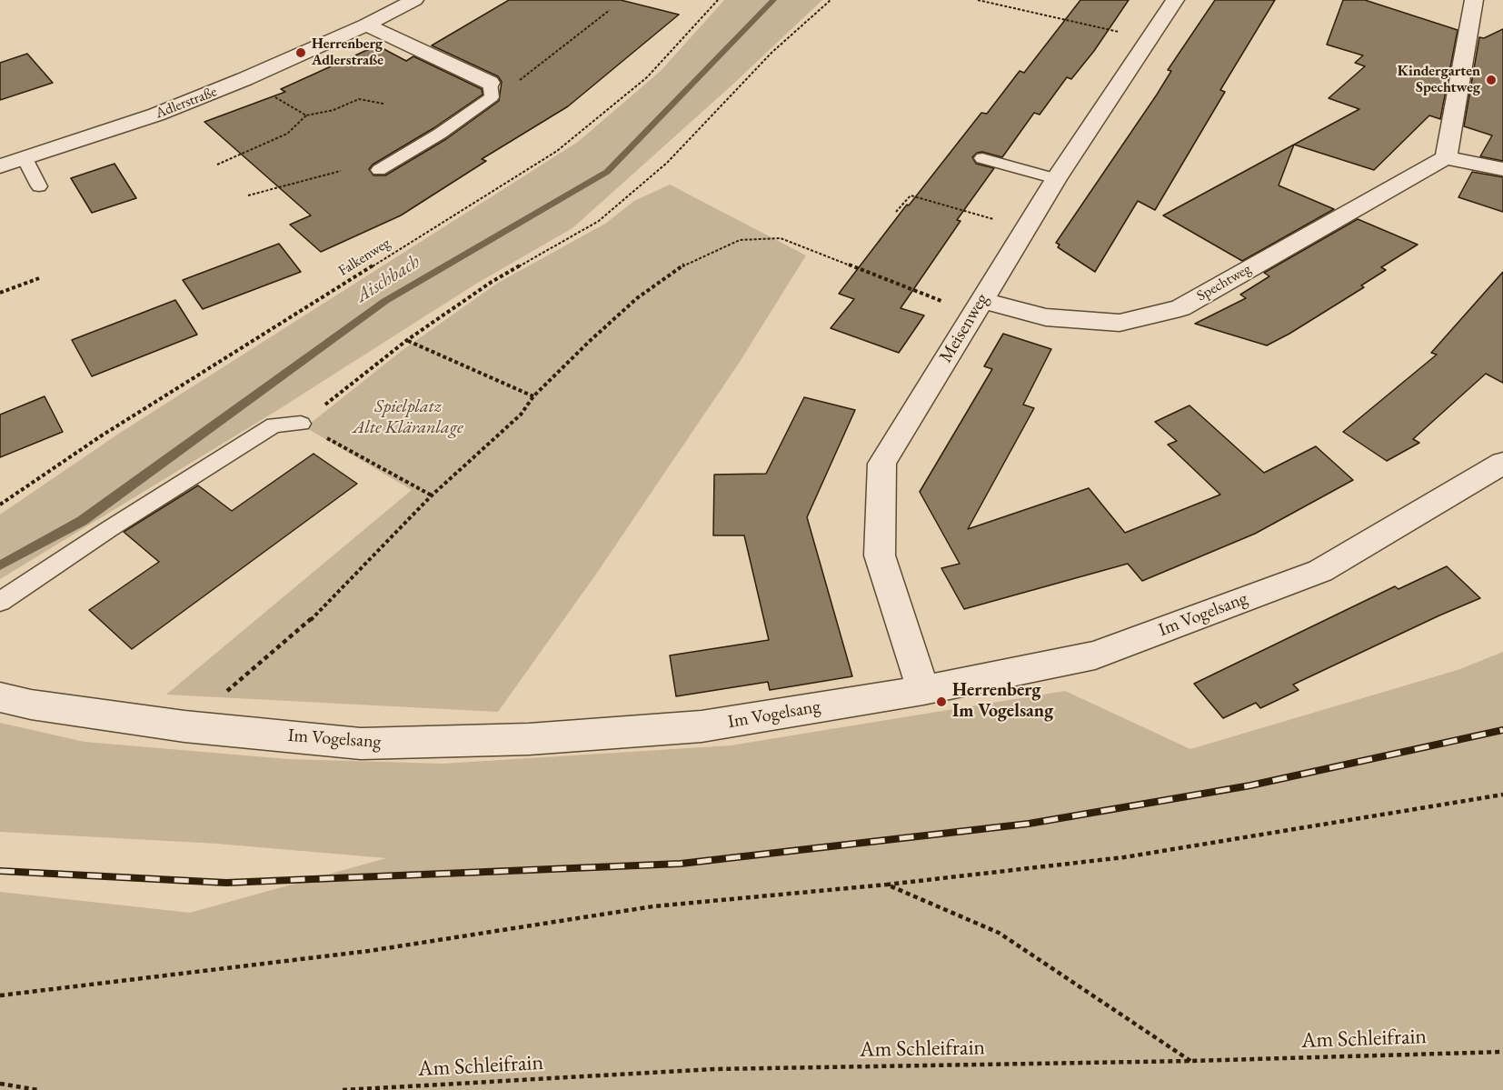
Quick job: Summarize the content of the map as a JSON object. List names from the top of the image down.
{
  "streets": {
    "street": [
      "Adlerstraße",
      "Spechtweg",
      "Meisenweg",
      "Im Vogelsang"
    ],
    "path": ["Falkenweg", "Am Schleifrain"]
  },
  "crossings": [
    ["Spechtweg", "Meisenweg"],
    ["Meisenweg", "Im Vogelsang"]
  ],
  "water": ["Aischbach"],
  "parks": ["Spielplatz Alte Kläranlage"],
  "places": ["Herrenberg Adlerstraße", "Kindergarten Spechtweg", "Herrenberg Im Vogelsang"]
}
